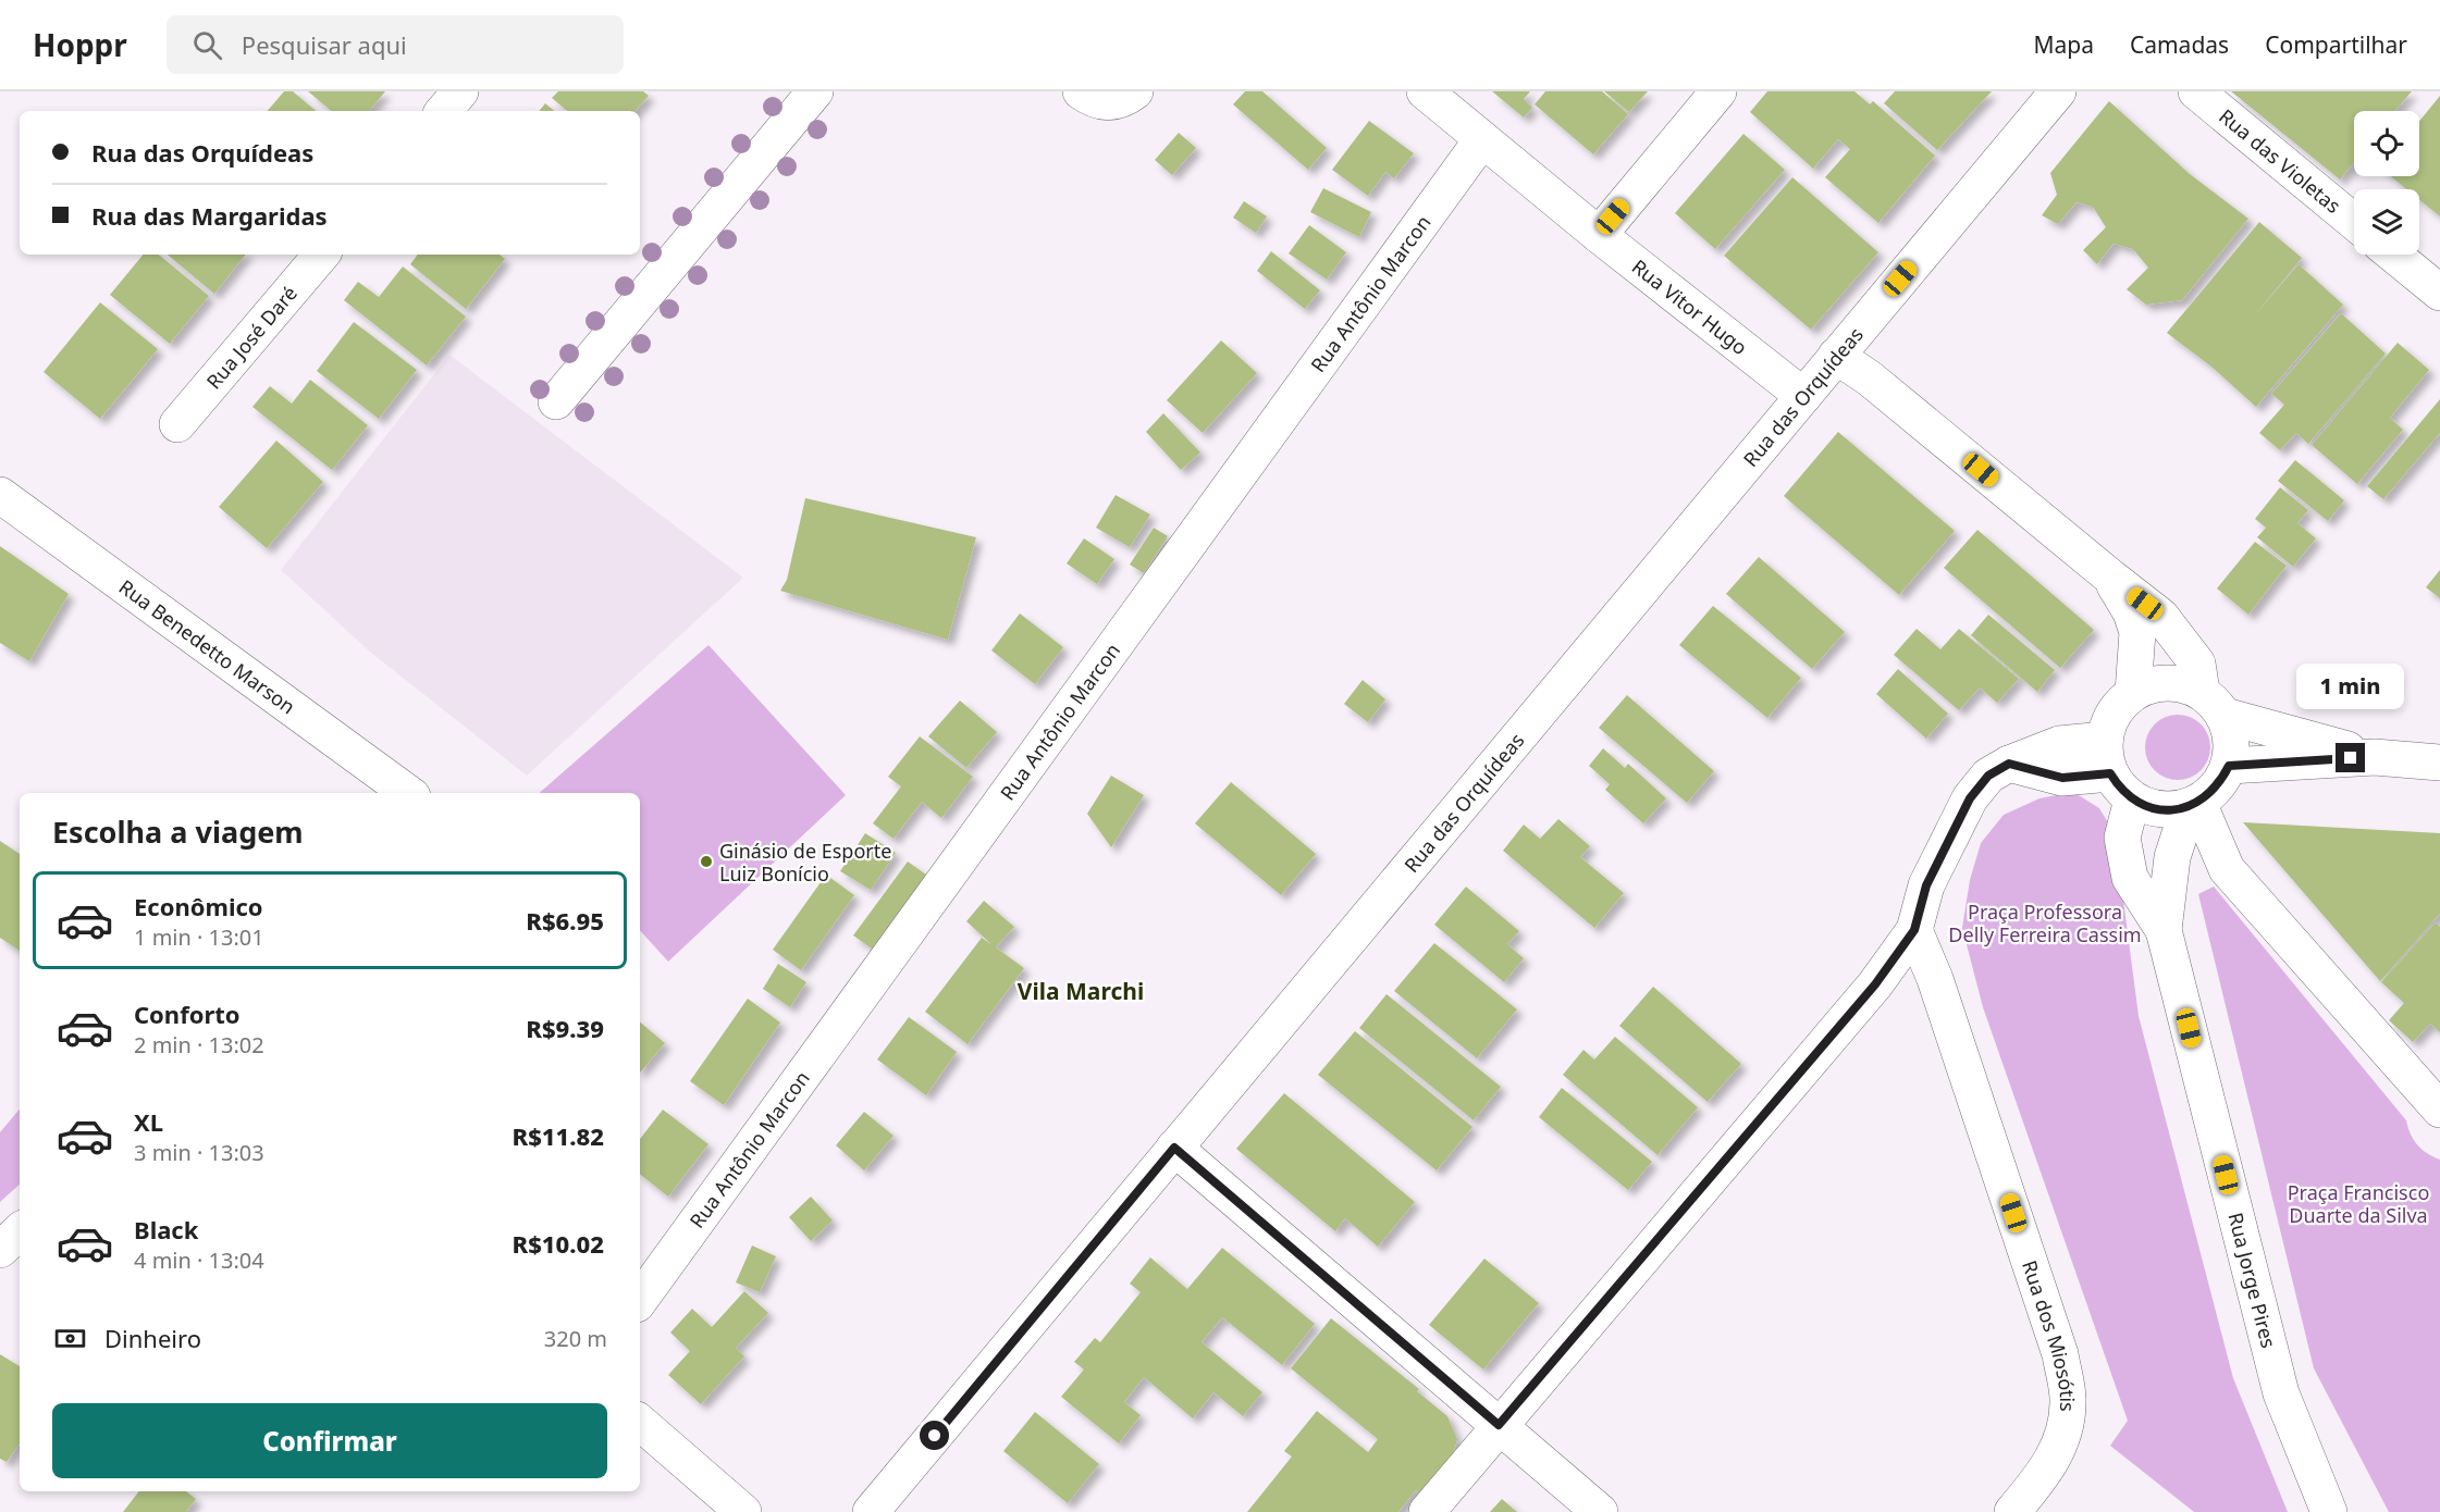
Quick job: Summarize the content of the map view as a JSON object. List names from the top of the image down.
{
  "streets": {
    "street": [
      "Rua das Violetas",
      "Rua Antônio Marcon",
      "Rua Vitor Hugo",
      "Rua José Daré",
      "Rua das Orquídeas",
      "Rua Benedetto Marson",
      "Rua Jorge Pires",
      "Rua dos Miosótis"
    ]
  },
  "crossings": [
    ["Rua Antônio Marcon", "Rua Vitor Hugo"],
    ["Rua Vitor Hugo", "Rua das Orquídeas"]
  ],
  "districts": ["Vila Marchi"],
  "parks": ["Praça Professora Delly Ferreira Cassim", "Praça Francisco Duarte da Silva"],
  "places": ["Ginásio de Esporte Luiz Bonício"],
  "page": {
    "header": "Hoppr",
    "search": "Pesquisar aqui",
    "nav": ["Mapa", "Camadas", "Compartilhar"],
    "banner": ["Rua das Orquídeas", "Rua das Margaridas"],
    "bubble": "1 min",
    "heading": "Escolha a viagem",
    "list": [
      {
        "name": "Econômico",
        "note": "1 min · 13:01",
        "value": "R$6.95"
      },
      {
        "name": "Conforto",
        "note": "2 min · 13:02",
        "value": "R$9.39"
      },
      {
        "name": "XL",
        "note": "3 min · 13:03",
        "value": "R$11.82"
      },
      {
        "name": "Black",
        "note": "4 min · 13:04",
        "value": "R$10.02"
      }
    ],
    "pay": ["Dinheiro", "320 m"],
    "buttons": "Confirmar"
  }
}
